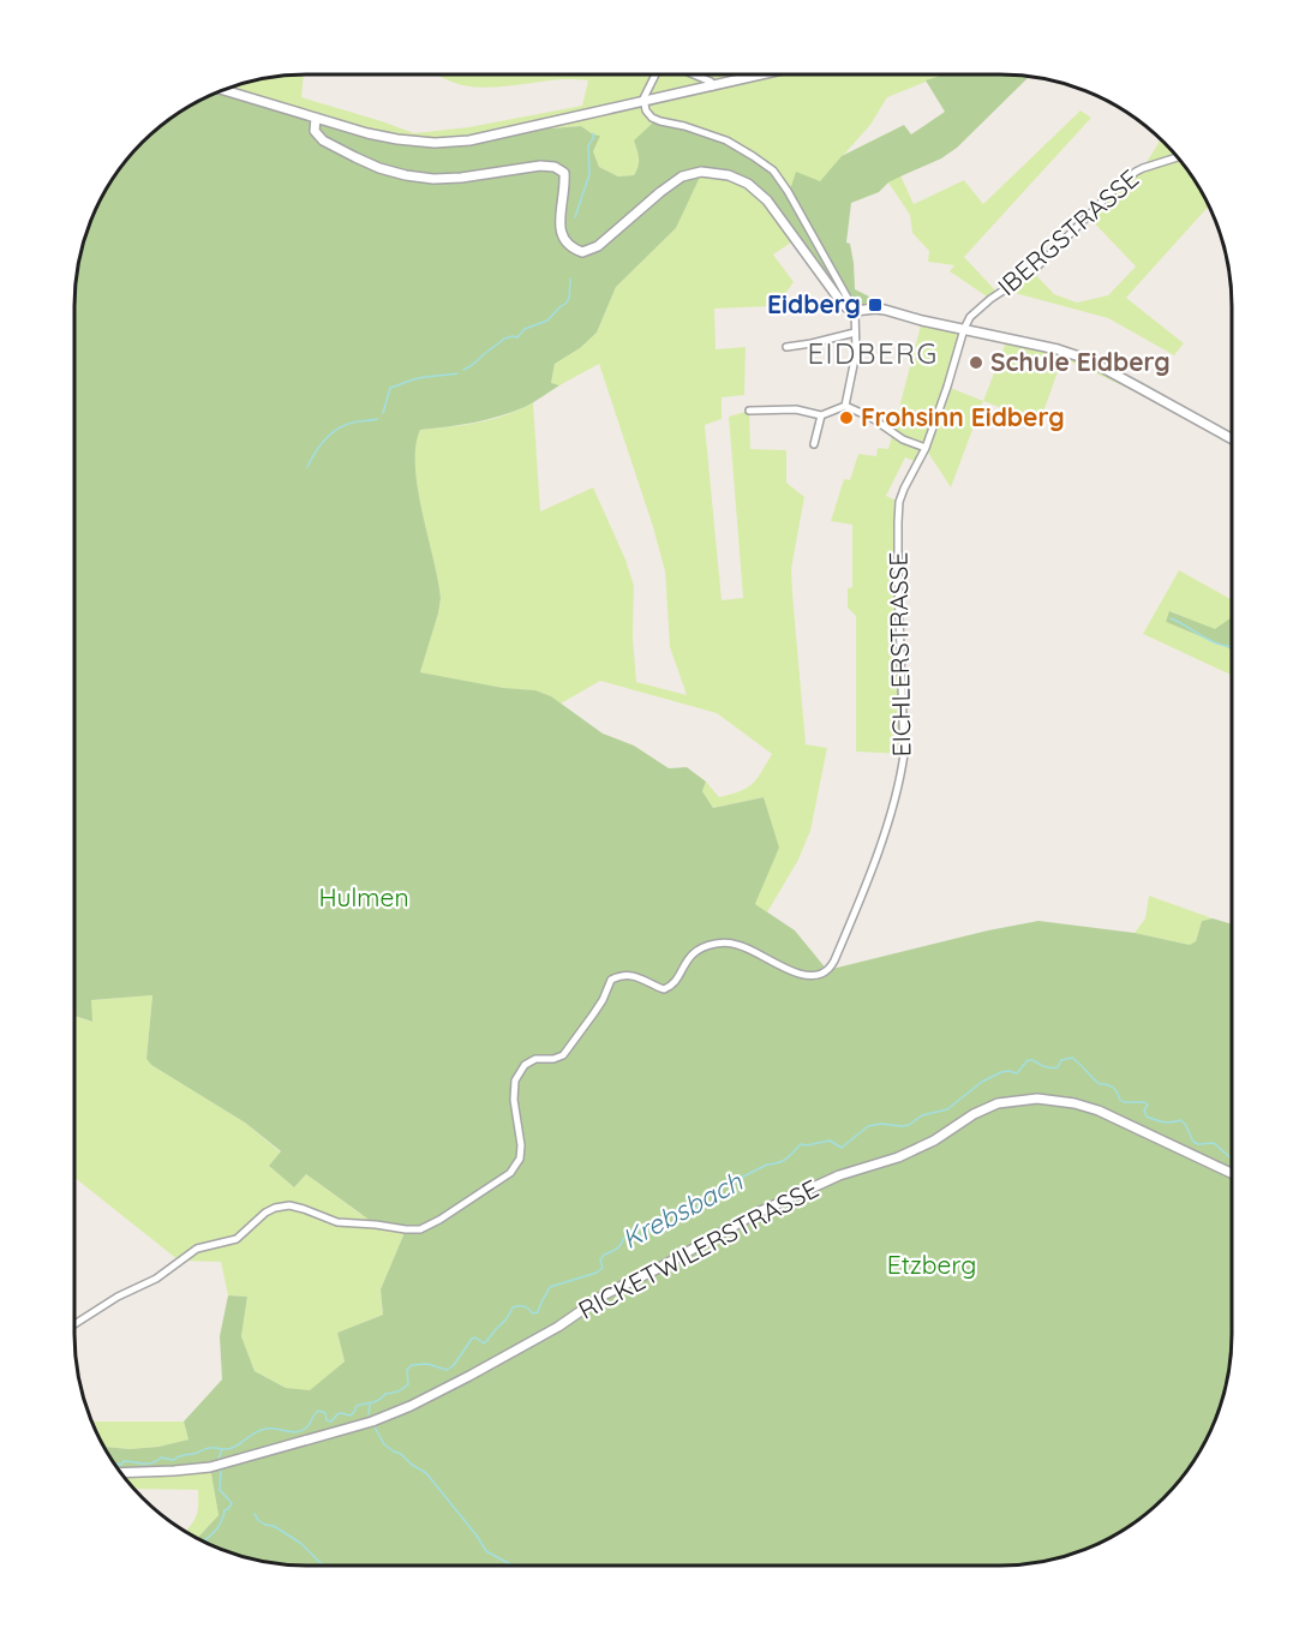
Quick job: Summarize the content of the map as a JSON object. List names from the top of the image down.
{
  "streets": {
    "street": ["IBERGSTRASSE", "EICHLERSTRASSE", "RICKETWILERSTRASSE"]
  },
  "crossings": [
    ["IBERGSTRASSE", "EICHLERSTRASSE"]
  ],
  "districts": ["EIDBERG"],
  "water": ["Krebsbach"],
  "parks": ["Hulmen", "Etzberg"],
  "places": {
    "transit": ["Eidberg"],
    "other": ["Schule Eidberg", "Frohsinn Eidberg"]
  }
}
